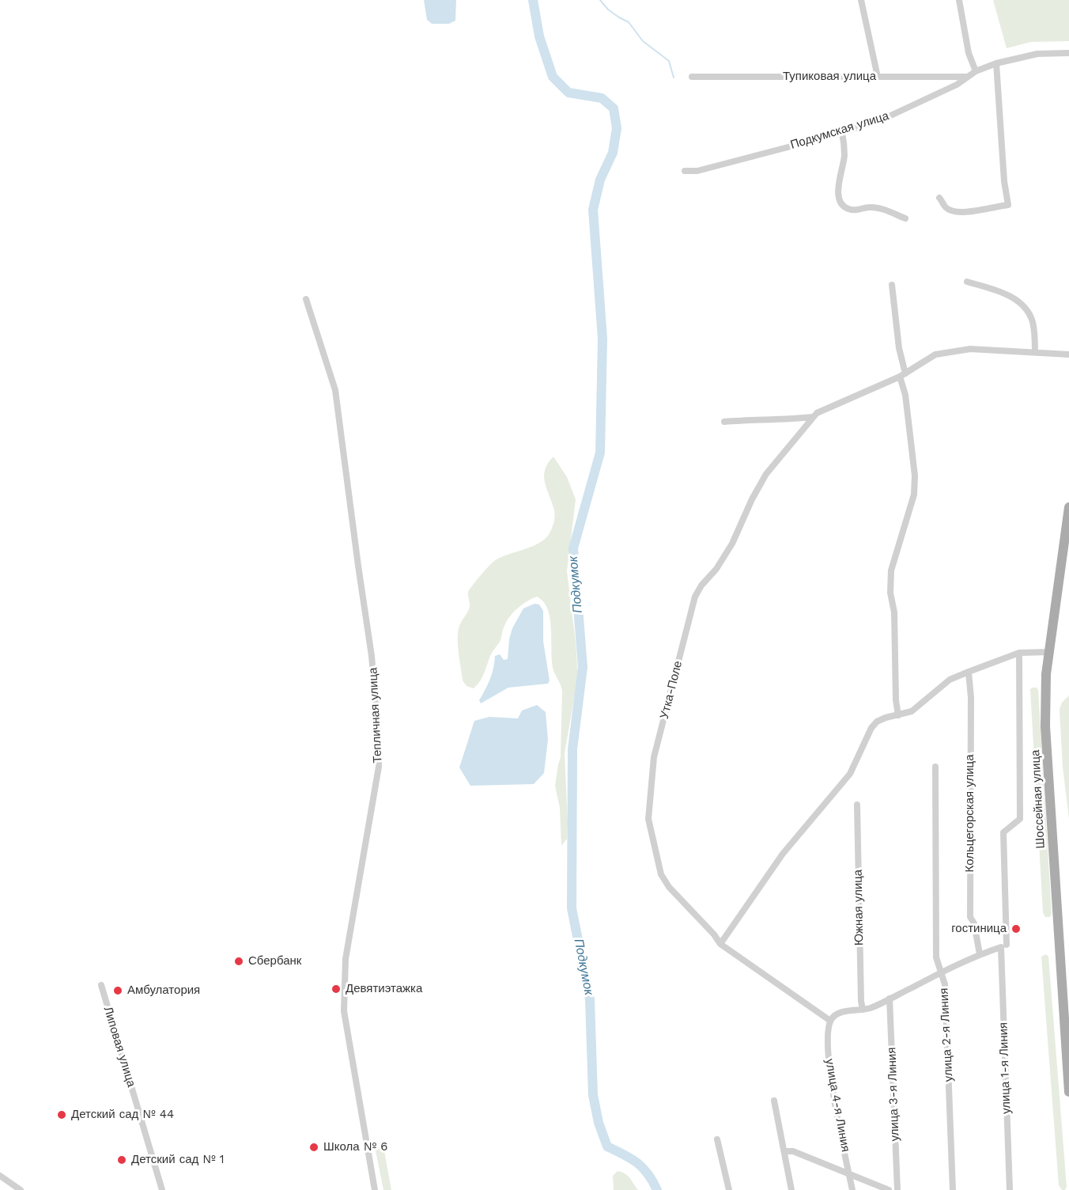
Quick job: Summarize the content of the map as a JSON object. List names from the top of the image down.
{
  "streets": {
    "main road": ["Шоссейная улица"],
    "street": [
      "Тупиковая улица",
      "Подкумская улица",
      "Утка-Поле",
      "Тепличная улица",
      "Кольцегорская улица",
      "Южная улица",
      "улица 2-я Линия",
      "Липовая улица",
      "улица 1-я Линия",
      "улица 3-я Линия",
      "улица 4-я Линия"
    ]
  },
  "crossings": [
    ["Тупиковая улица", "Подкумская улица"],
    ["Утка-Поле", "улица 4-я Линия"],
    ["Шоссейная улица", "улица 1-я Линия"]
  ],
  "water": ["Подкумок"],
  "places": [
    "гостиница",
    "Сбербанк",
    "Девятиэтажка",
    "Амбулатория",
    "Детский сад № 44",
    "Школа № 6",
    "Детский сад № 1"
  ]
}
